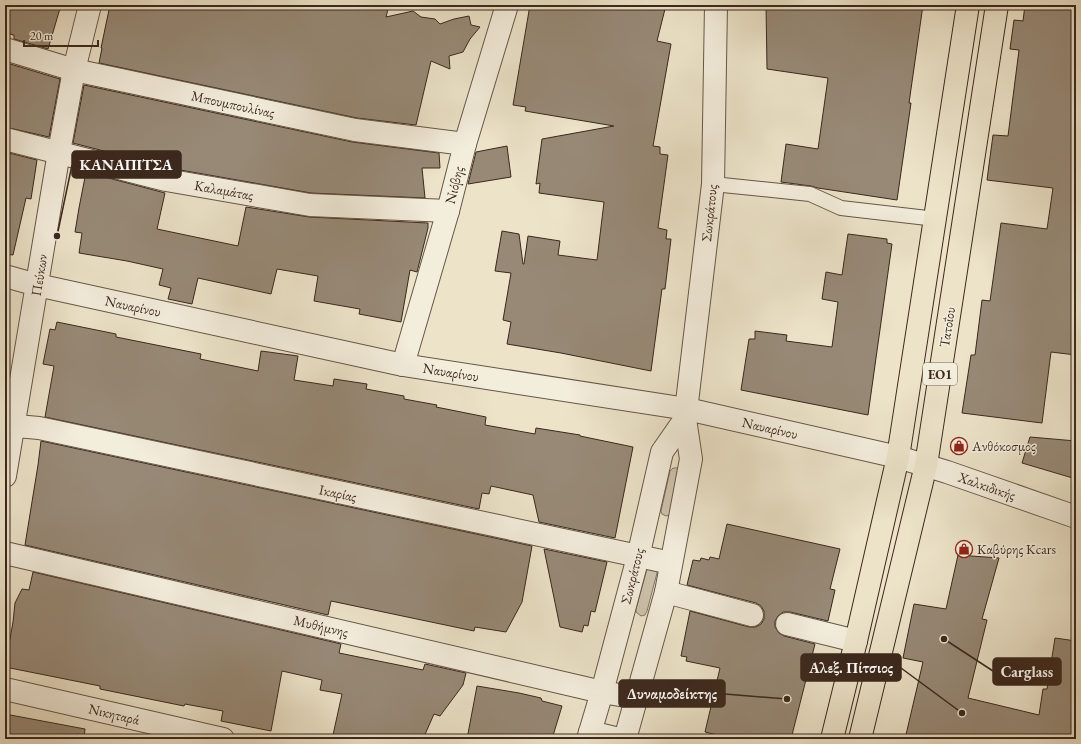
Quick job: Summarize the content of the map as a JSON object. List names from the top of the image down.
{
  "streets": {
    "main road": ["Τατοΐου", "ΕΟ1"],
    "street": [
      "Μπουμπουλίνας",
      "Νιόβης",
      "Καλαμάτας",
      "Σωκράτους",
      "Πεύκων",
      "Ναυαρίνου",
      "Χαλκιδικής",
      "Ικαρίας",
      "Μυθήμνης",
      "Νικηταρά"
    ]
  },
  "crossings": [
    ["Μπουμπουλίνας", "Νιόβης"],
    ["Μπουμπουλίνας", "Πεύκων"],
    ["Νιόβης", "Καλαμάτας"],
    ["Νιόβης", "Ναυαρίνου"],
    ["Καλαμάτας", "Πεύκων"],
    ["Σωκράτους", "Ναυαρίνου"],
    ["Σωκράτους", "Ικαρίας"],
    ["Σωκράτους", "Μυθήμνης"],
    ["Πεύκων", "Ναυαρίνου"],
    ["Πεύκων", "Ικαρίας"],
    ["Ναυαρίνου", "Τατοΐου"],
    ["Ναυαρίνου", "Χαλκιδικής"],
    ["Τατοΐου", "Χαλκιδικής"]
  ],
  "places": {
    "other": [
      "ΚΑΝΑΠΙΤΣΑ",
      "Carglass",
      "Δυναμοδείκτης",
      "Αλεξ. Πίτσιος"
    ],
    "shop": ["Ανθόκοσμος", "Καβύρης Kcars"]
  },
  "scale_bar": "20 m"
}
